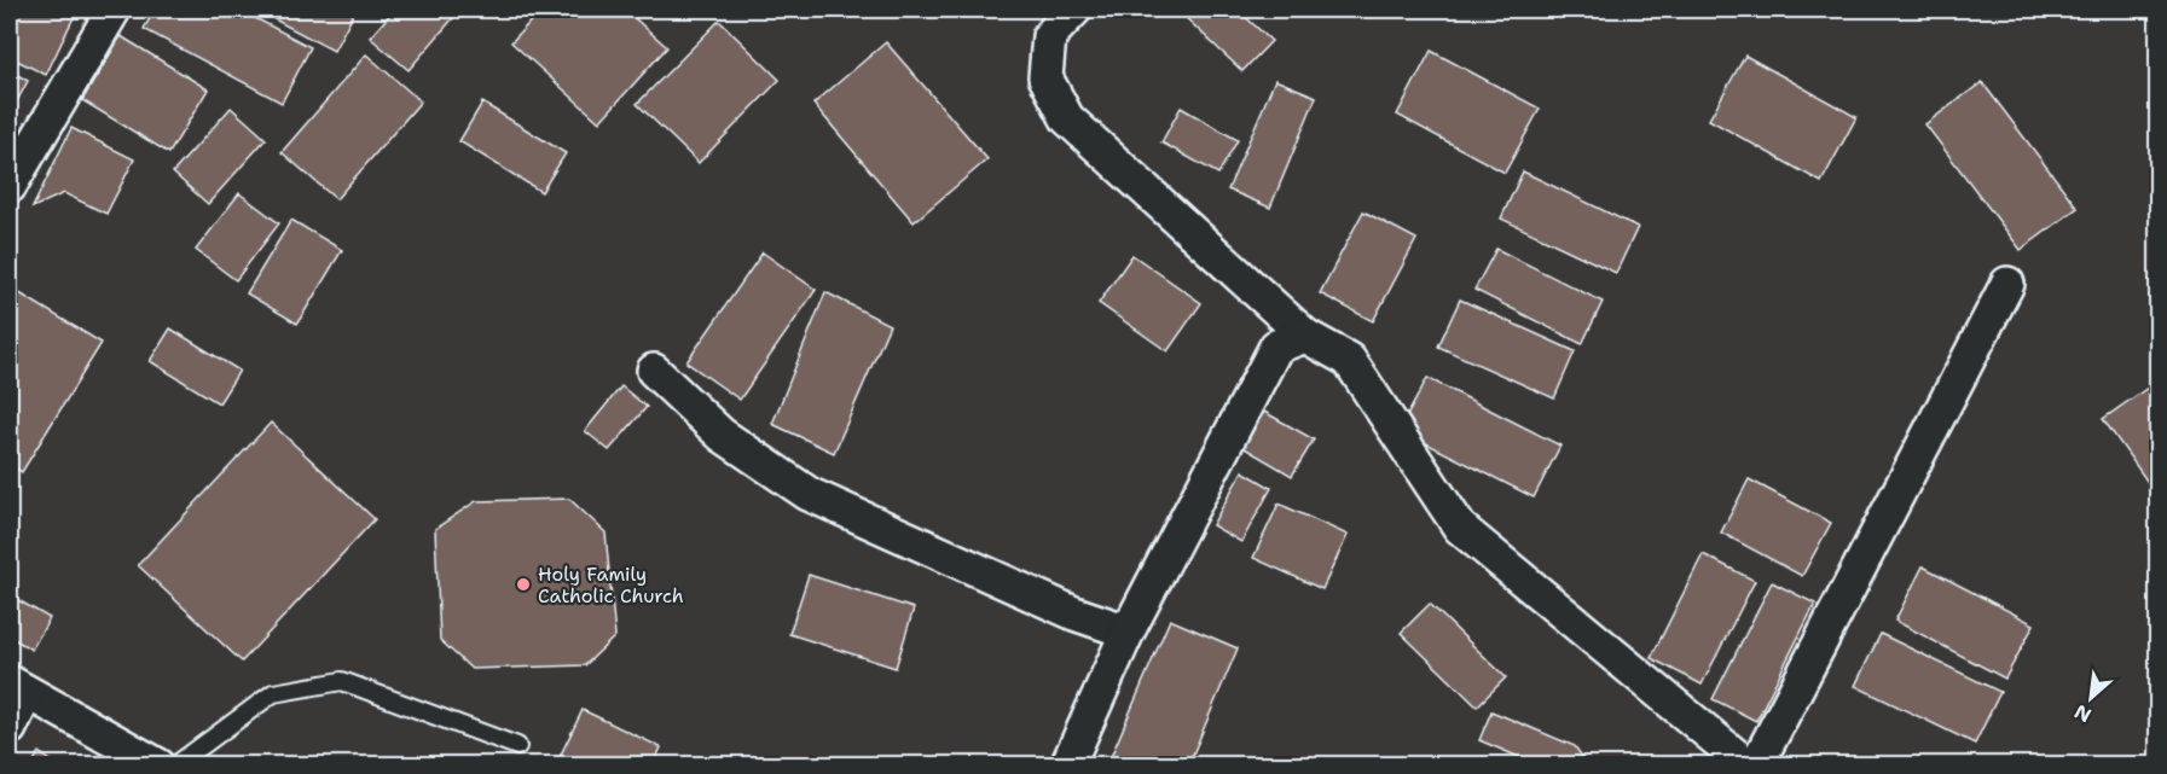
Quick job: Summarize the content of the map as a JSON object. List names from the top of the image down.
{
  "places": ["Holy Family Catholic Church"],
  "north": "bottom left"
}
